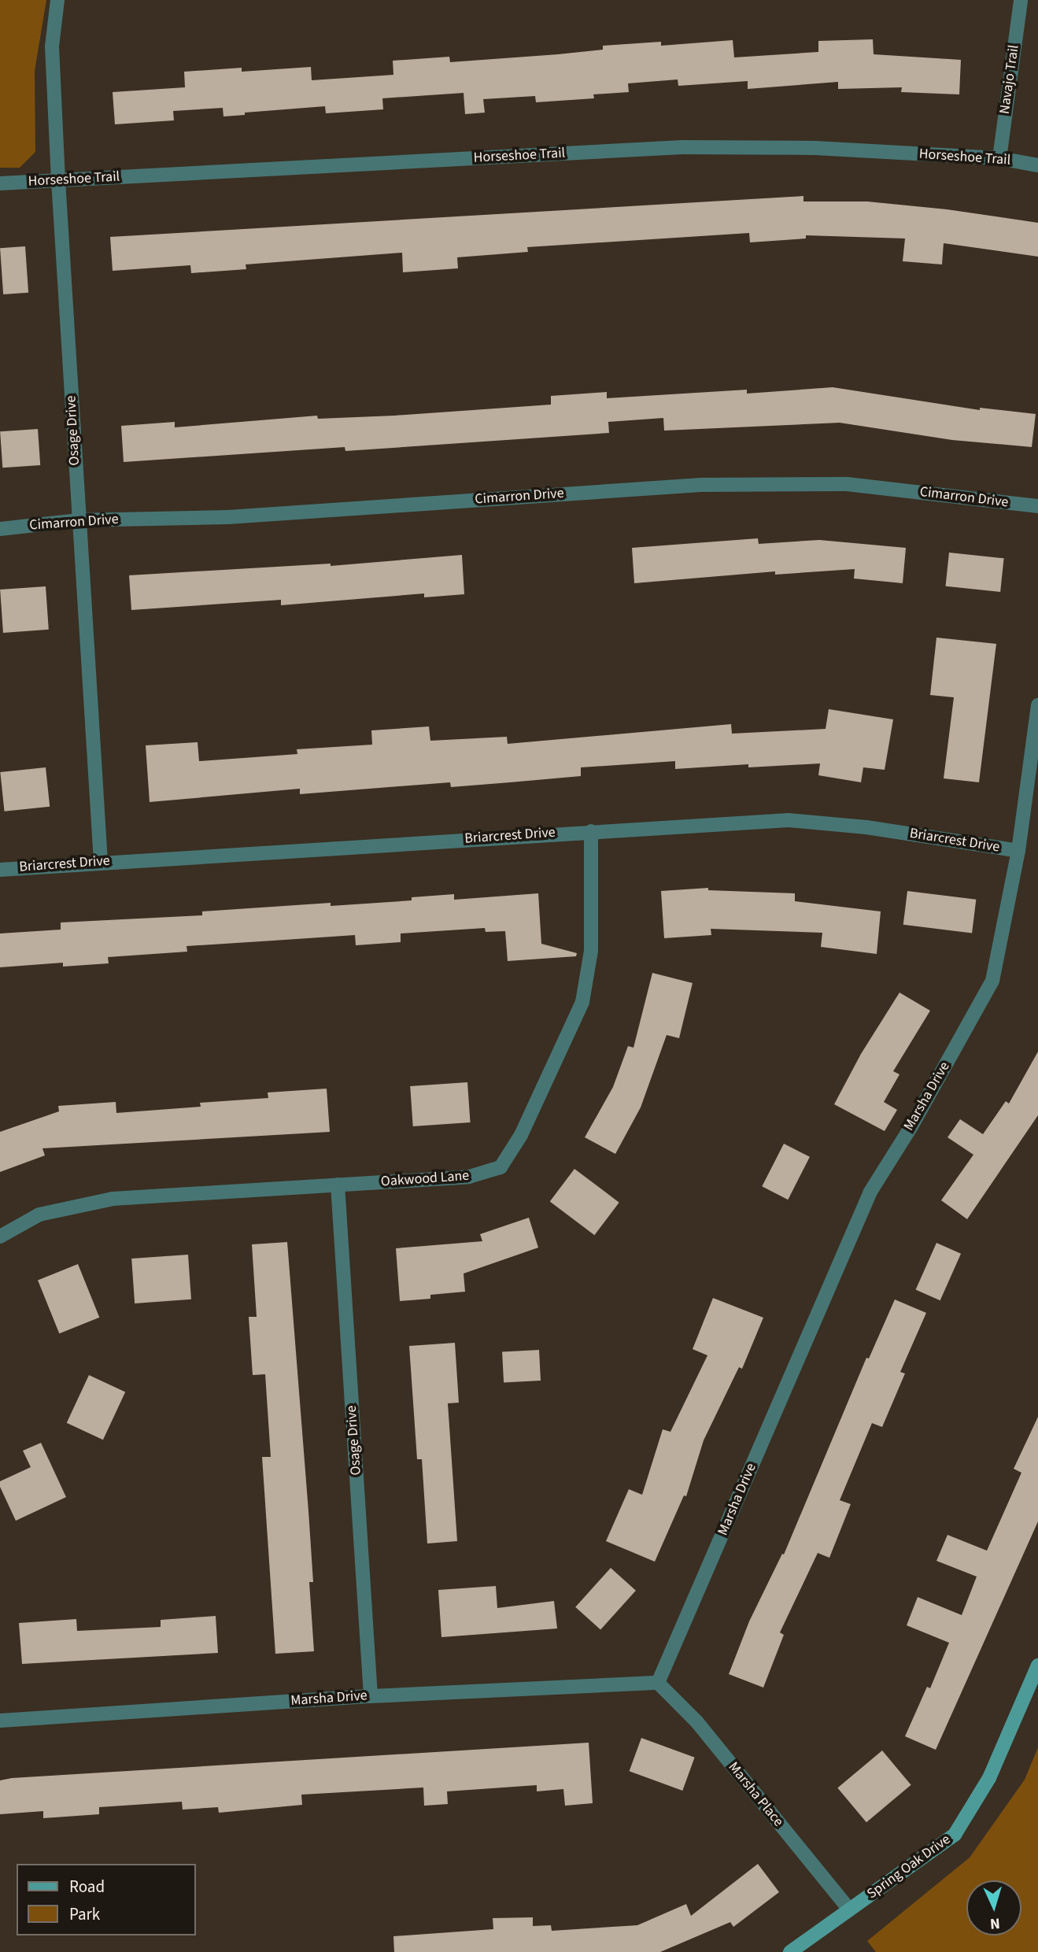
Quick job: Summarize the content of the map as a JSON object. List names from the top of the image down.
{
  "streets": {
    "street": [
      "Navajo Trail",
      "Horseshoe Trail",
      "Osage Drive",
      "Cimarron Drive",
      "Briarcrest Drive",
      "Marsha Drive",
      "Oakwood Lane",
      "Marsha Place",
      "Spring Oak Drive"
    ]
  },
  "crossings": [
    ["Navajo Trail", "Horseshoe Trail"],
    ["Horseshoe Trail", "Osage Drive"],
    ["Osage Drive", "Cimarron Drive"],
    ["Osage Drive", "Briarcrest Drive"],
    ["Osage Drive", "Marsha Drive"],
    ["Osage Drive", "Oakwood Lane"],
    ["Briarcrest Drive", "Marsha Drive"],
    ["Briarcrest Drive", "Oakwood Lane"],
    ["Marsha Drive", "Marsha Place"],
    ["Marsha Place", "Spring Oak Drive"]
  ],
  "legend": ["Road", "Park"],
  "north": "bottom"
}
